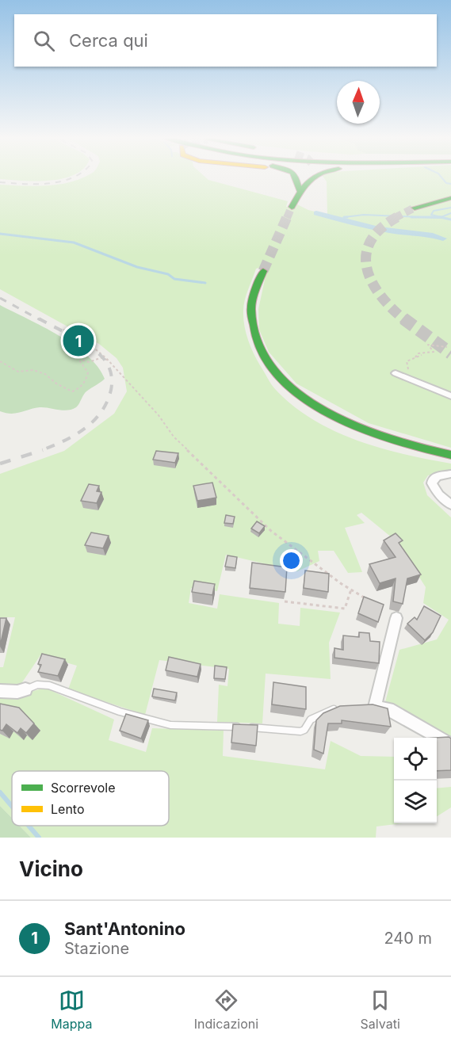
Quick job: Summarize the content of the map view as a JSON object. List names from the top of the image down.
{
  "legend": ["Scorrevole", "Lento"],
  "north": "top",
  "page": {
    "search": "Cerca qui",
    "pins": "1",
    "heading": "Vicino",
    "list": [
      {
        "mark": "1",
        "name": "Sant'Antonino",
        "note": "Stazione",
        "value": "240 m"
      }
    ],
    "nav": ["Mappa", "Indicazioni", "Salvati"]
  }
}
